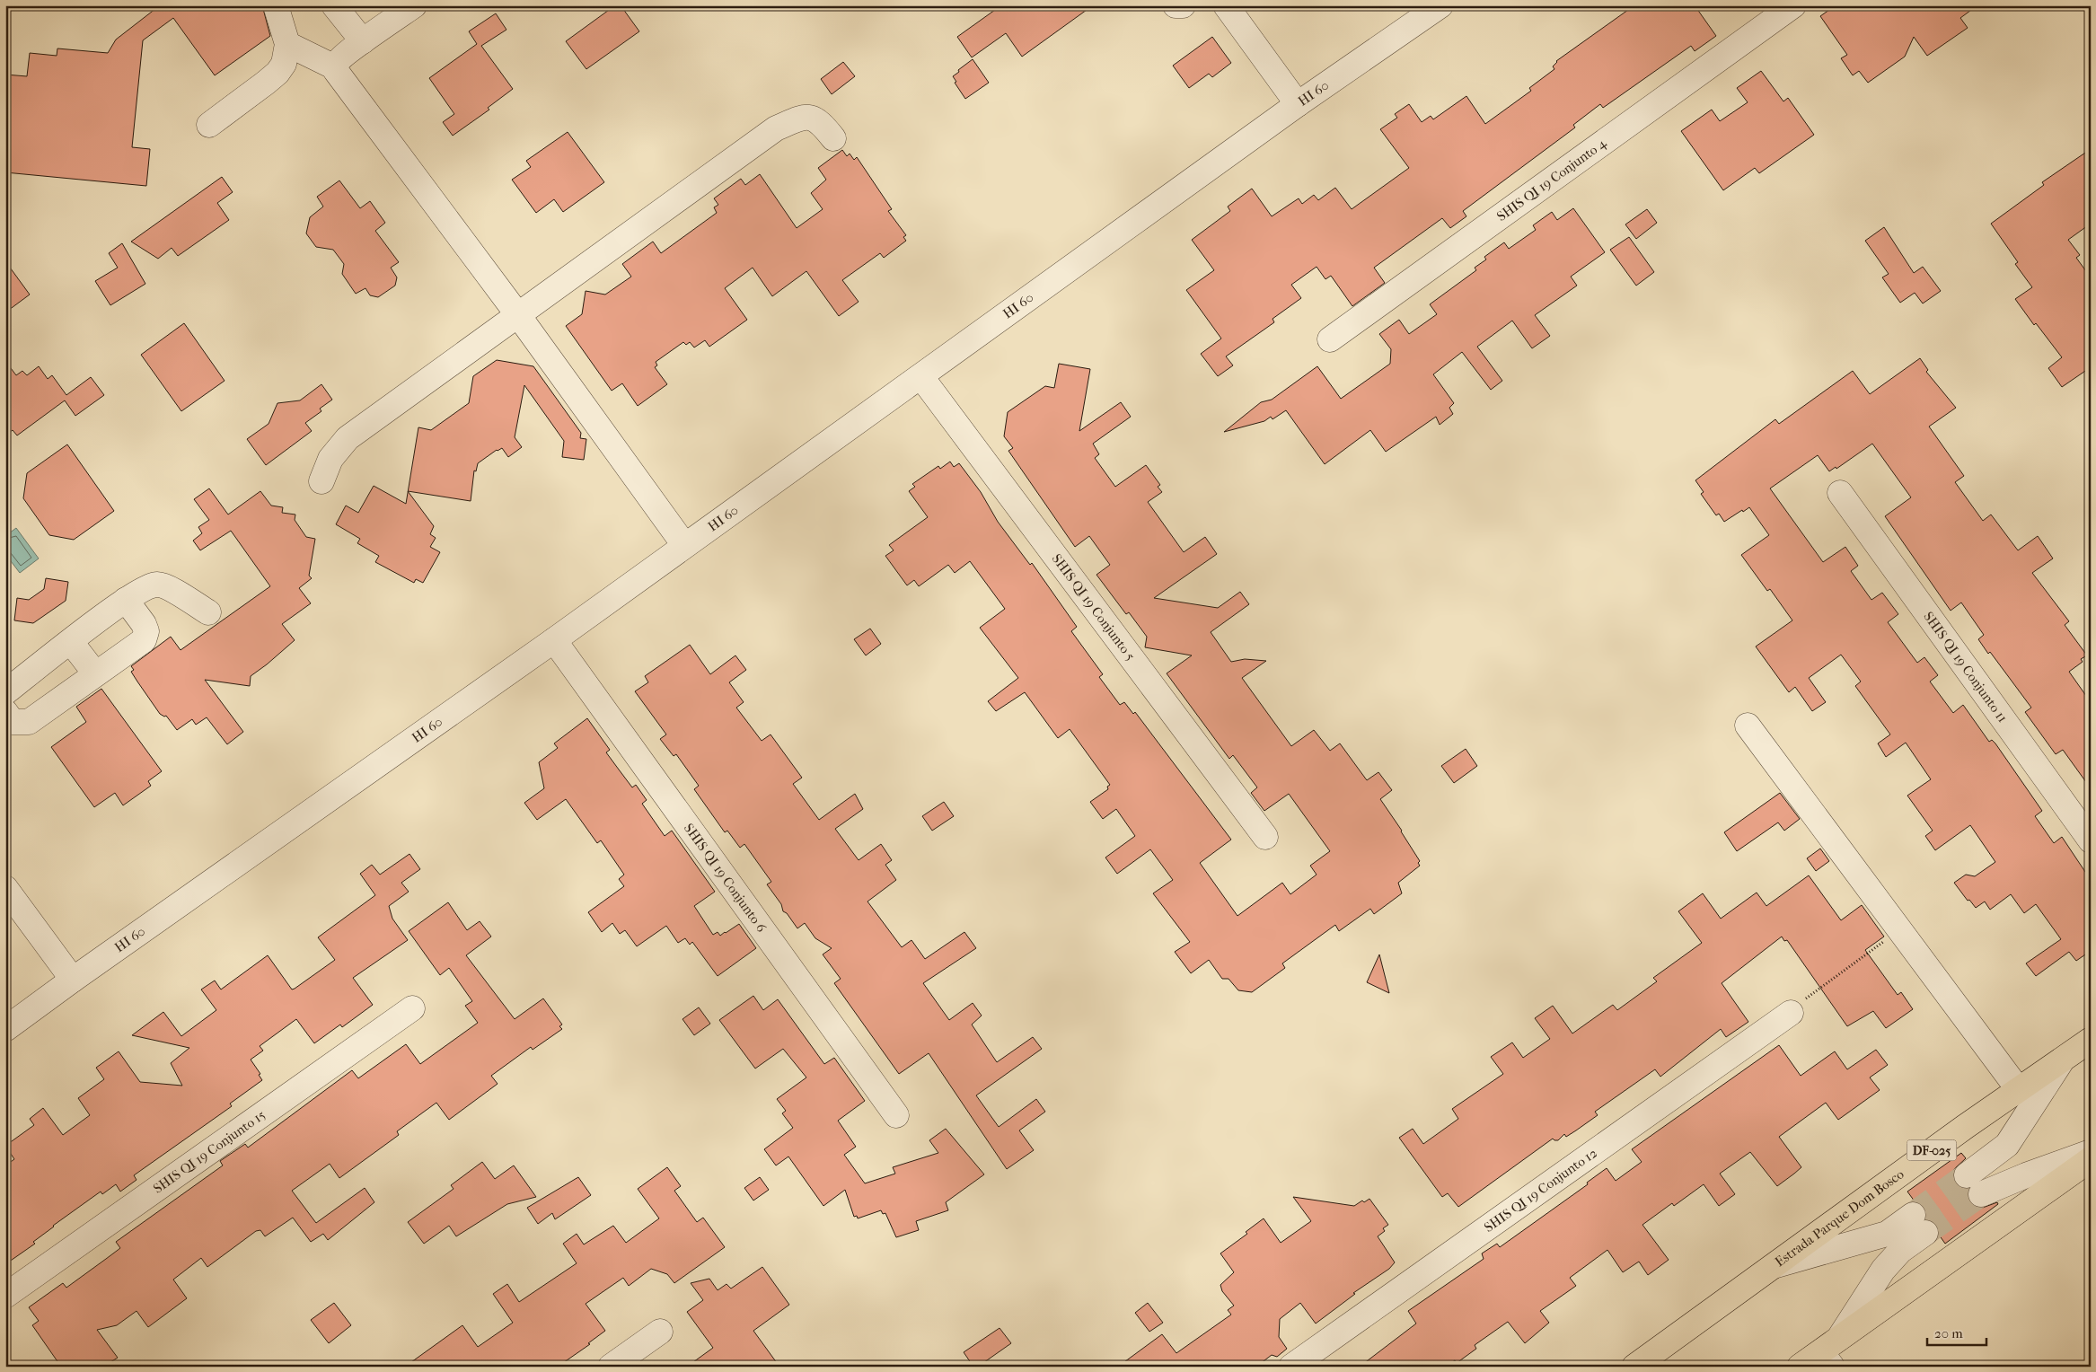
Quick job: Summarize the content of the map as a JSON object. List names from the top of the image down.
{
  "streets": {
    "main road": ["DF-025", "Estrada Parque Dom Bosco"],
    "street": [
      "HI 60",
      "SHIS QI 19 Conjunto 4",
      "SHIS QI 19 Conjunto 5",
      "SHIS QI 19 Conjunto 11",
      "SHIS QI 19 Conjunto 6",
      "SHIS QI 19 Conjunto 15",
      "SHIS QI 19 Conjunto 12"
    ]
  },
  "crossings": [
    ["HI 60", "SHIS QI 19 Conjunto 5"],
    ["HI 60", "SHIS QI 19 Conjunto 6"]
  ],
  "scale_bar": "20 m"
}
